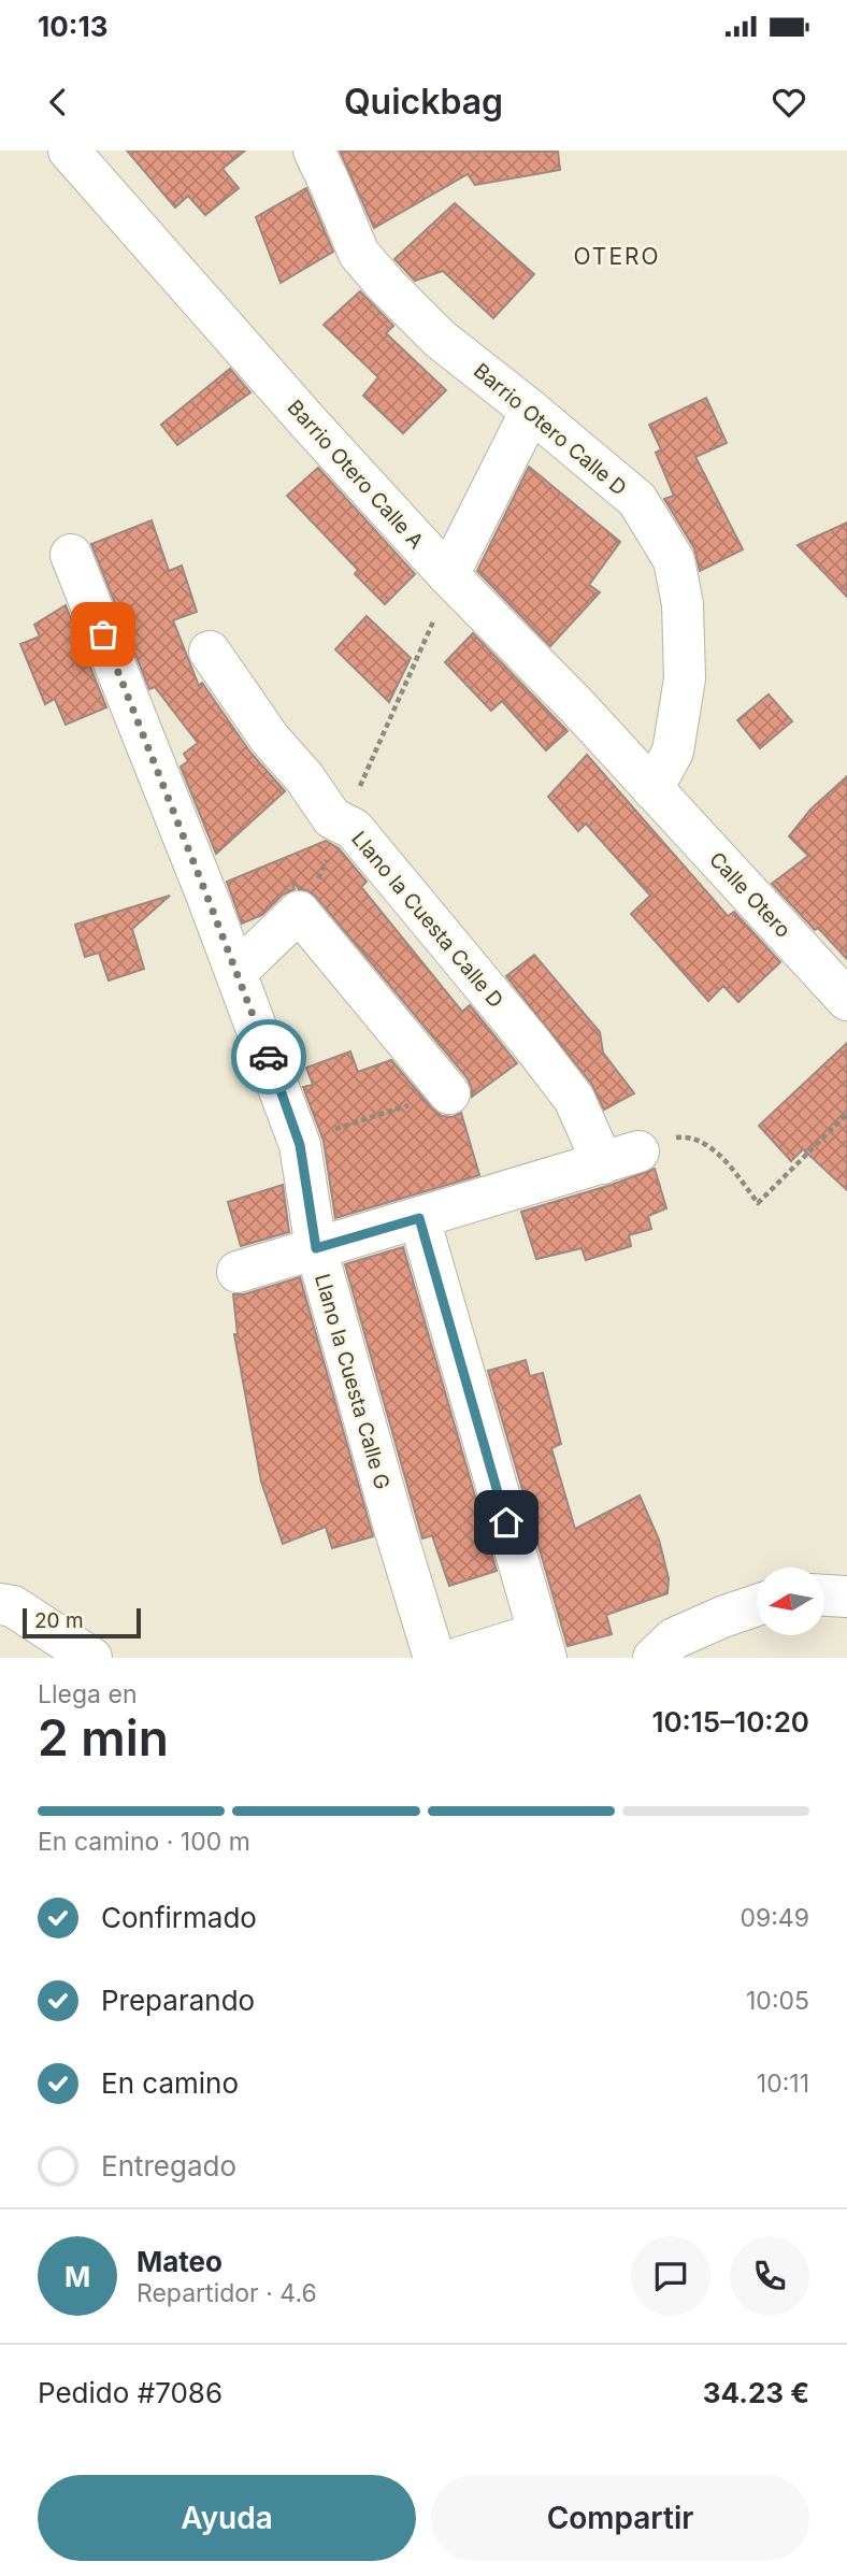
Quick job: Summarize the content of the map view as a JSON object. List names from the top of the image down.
{
  "streets": {
    "street": [
      "Barrio Otero Calle D",
      "Barrio Otero Calle A",
      "Calle Otero",
      "Llano la Cuesta Calle D",
      "Llano la Cuesta Calle G"
    ]
  },
  "crossings": [
    ["Barrio Otero Calle D", "Barrio Otero Calle A"],
    ["Barrio Otero Calle D", "Calle Otero"],
    ["Barrio Otero Calle A", "Calle Otero"]
  ],
  "districts": ["OTERO"],
  "scale_bar": "20 m",
  "north": "left",
  "page": {
    "status": "10:13",
    "header": "Quickbag",
    "scale": "20 m",
    "heading": ["2 min", "Llega en", "10:15–10:20"],
    "panel": [
      "Mateo",
      "Repartidor · 4.6",
      "Pedido #7086",
      "34.23 €"
    ],
    "bar": "En camino · 100 m",
    "list": [
      ["Confirmado", "09:49"],
      ["Preparando", "10:05"],
      ["En camino", "10:11"],
      "Entregado"
    ],
    "round": "M",
    "buttons": ["Ayuda", "Compartir"]
  }
}
